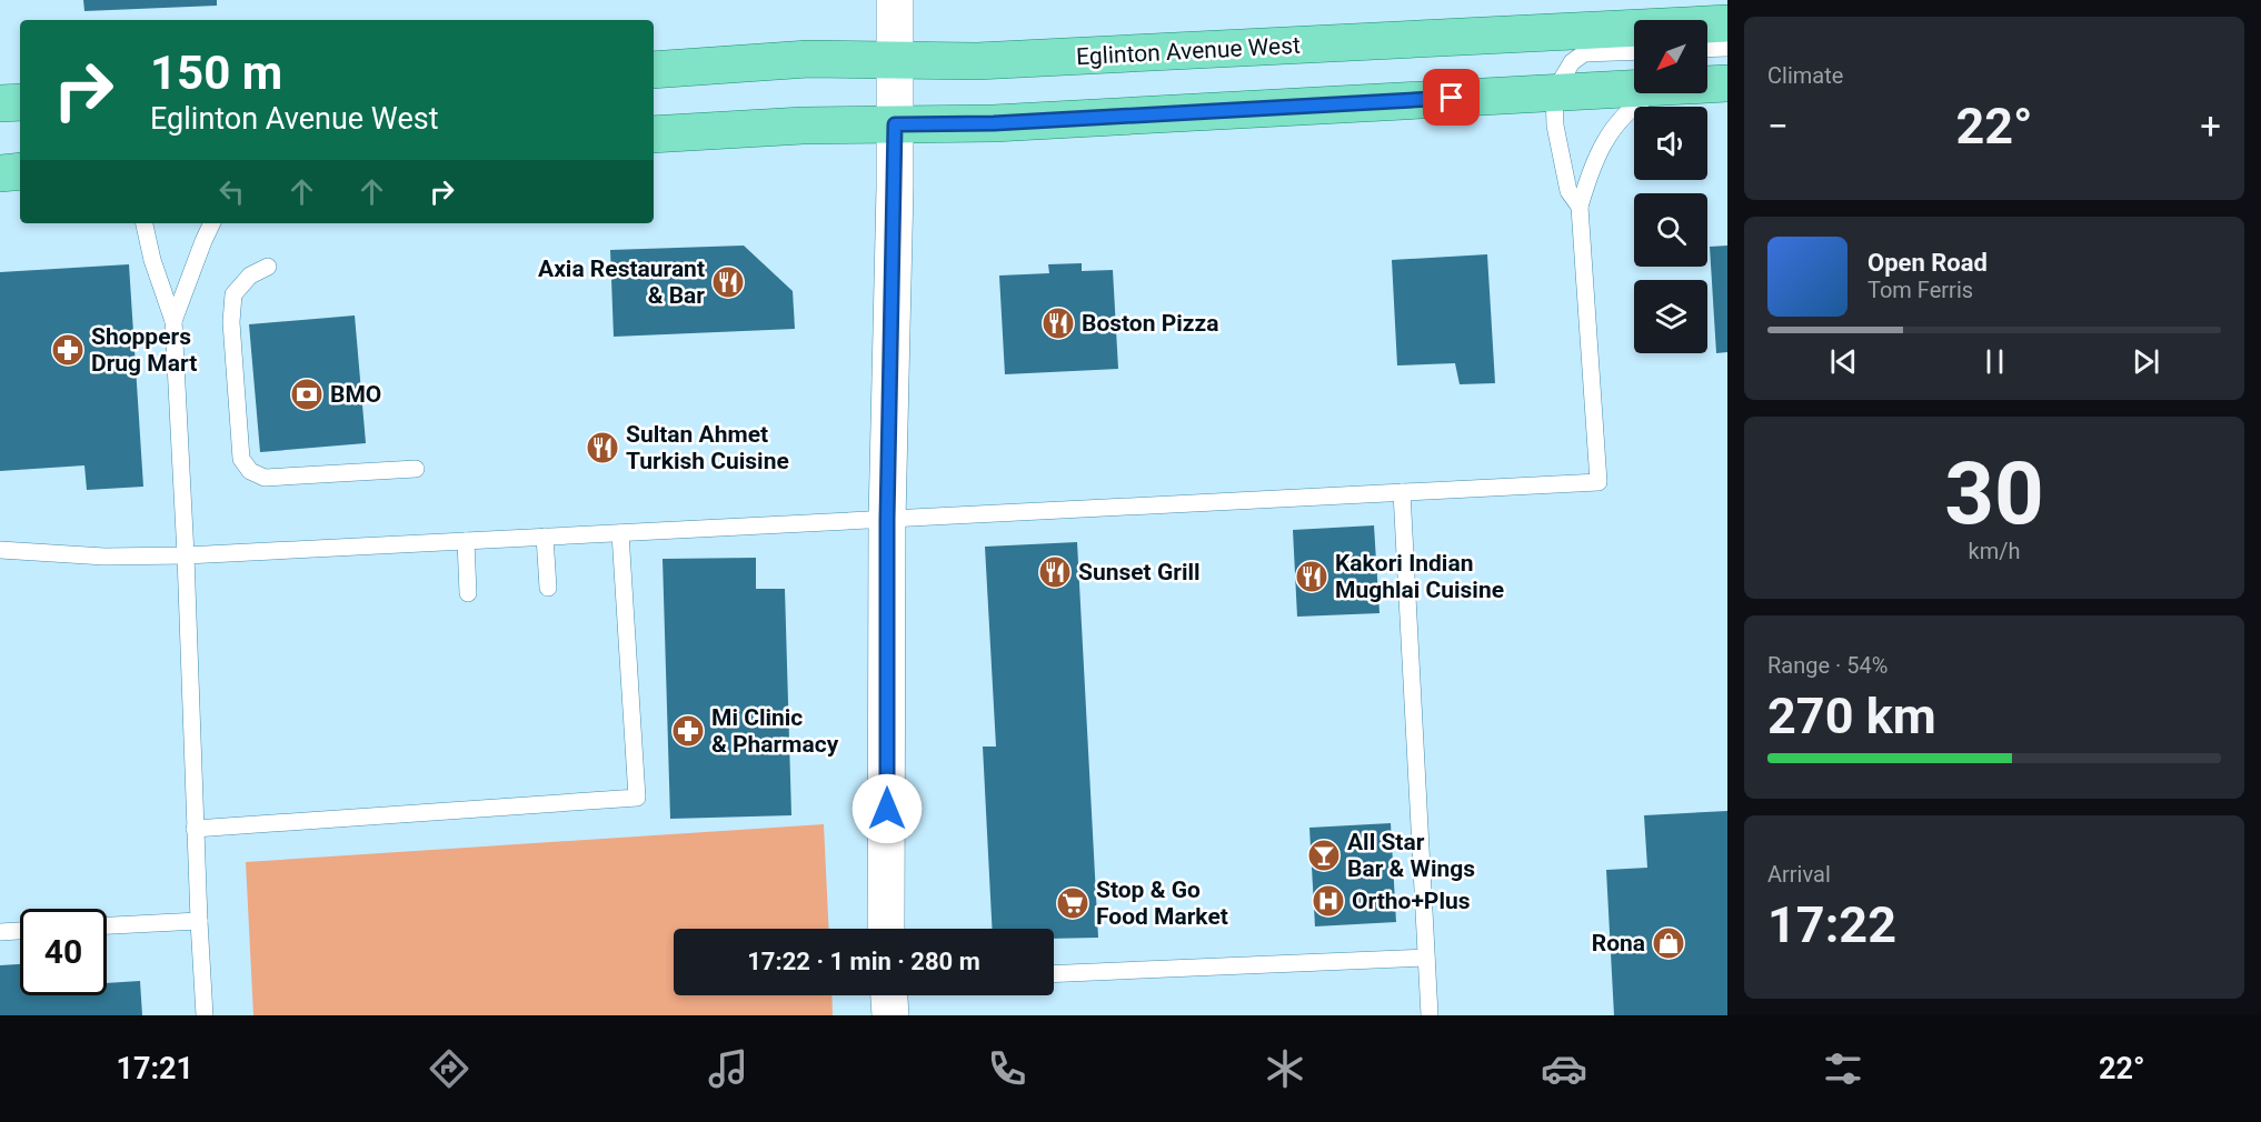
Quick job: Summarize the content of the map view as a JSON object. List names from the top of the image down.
{
  "streets": {
    "main road": ["Eglinton Avenue West"]
  },
  "places": {
    "restaurant": [
      "Axia Restaurant & Bar",
      "Boston Pizza",
      "Sultan Ahmet Turkish Cuisine",
      "Sunset Grill",
      "Kakori Indian Mughlai Cuisine"
    ],
    "pharmacy": ["Shoppers Drug Mart", "Mi Clinic & Pharmacy"],
    "bank": ["BMO"],
    "bar": ["All Star Bar & Wings"],
    "hospital": ["Ortho+Plus"],
    "supermarket": ["Stop & Go Food Market"],
    "shop": ["Rona"]
  },
  "north": "bottom left",
  "page": {
    "tile": [
      "Climate",
      ["30", "km/h"],
      ["Range · 54%", "270 km"],
      ["Arrival", "17:22"]
    ],
    "turn": ["150 m", "Eglinton Avenue West"],
    "heat": ["−", "22°", "+"],
    "song": ["Open Road", "Tom Ferris"],
    "limit": "40",
    "trip": "17:22 · 1 min · 280 m",
    "tabs": ["17:21", "22°"]
  }
}
